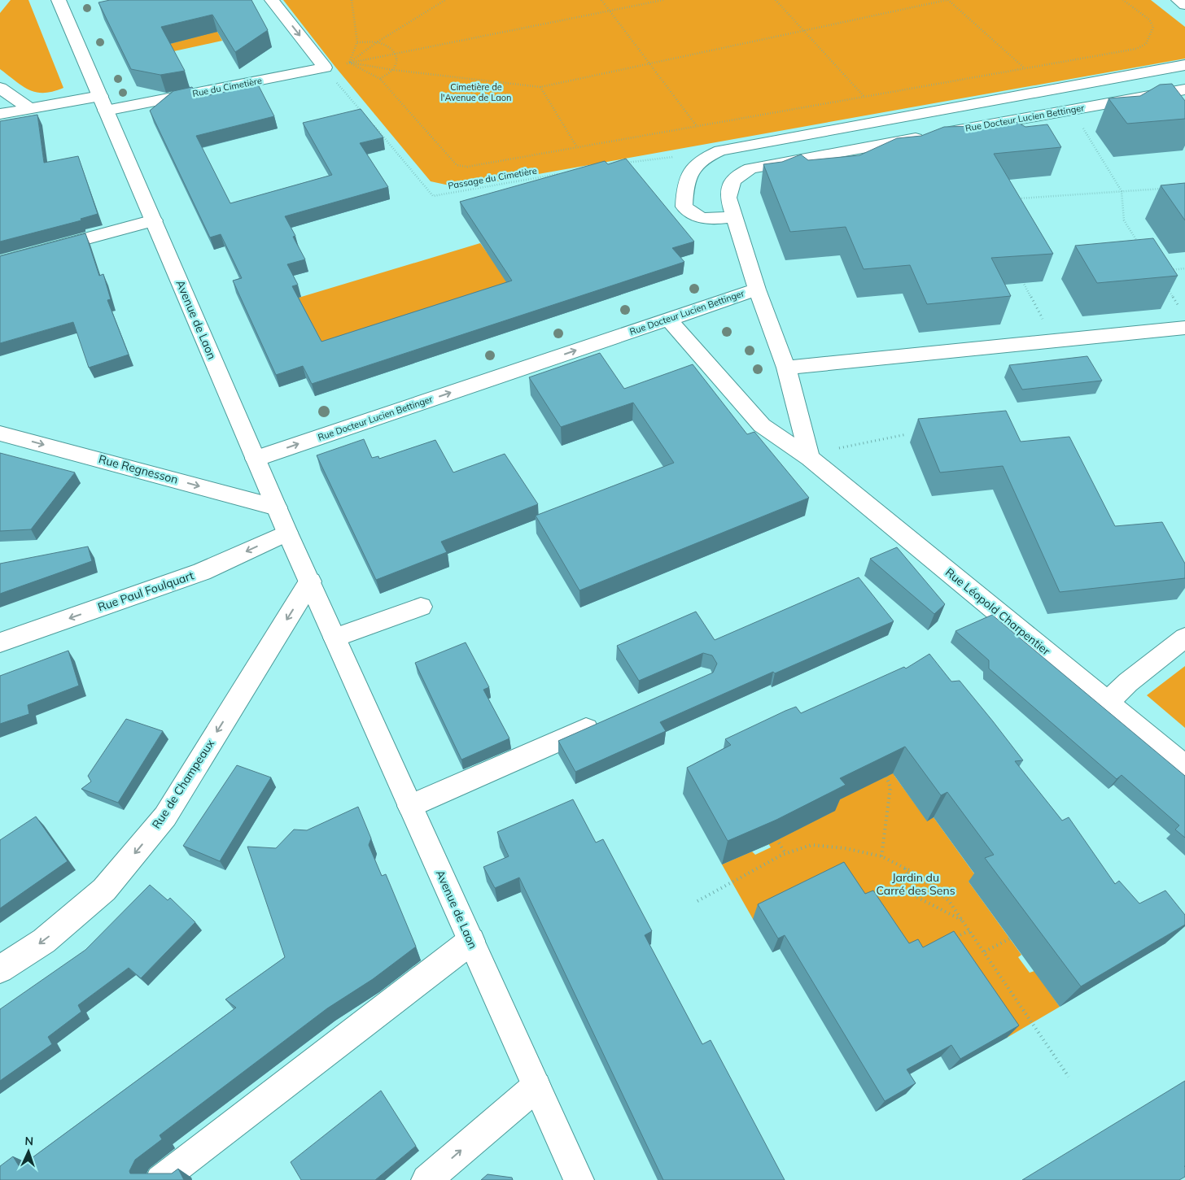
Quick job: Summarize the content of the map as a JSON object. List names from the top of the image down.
{
  "streets": {
    "street": [
      "Rue du Cimetière",
      "Rue Docteur Lucien Bettinger",
      "Avenue de Laon",
      "Rue Regnesson",
      "Rue Paul Foulquart",
      "Rue Léopold Charpentier",
      "Rue de Champeaux"
    ],
    "path": ["Passage du Cimetière"]
  },
  "crossings": [
    ["Rue du Cimetière", "Avenue de Laon"],
    ["Rue Docteur Lucien Bettinger", "Avenue de Laon"],
    ["Rue Docteur Lucien Bettinger", "Rue Léopold Charpentier"],
    ["Avenue de Laon", "Rue Regnesson"],
    ["Avenue de Laon", "Rue Paul Foulquart"],
    ["Avenue de Laon", "Rue de Champeaux"]
  ],
  "one_way": [
    "Rue Docteur Lucien Bettinger",
    "Rue Regnesson",
    "Rue Paul Foulquart",
    "Rue de Champeaux"
  ],
  "parks": ["Cimetière de l'Avenue de Laon", "Jardin du Carré des Sens"],
  "north": "top"
}
